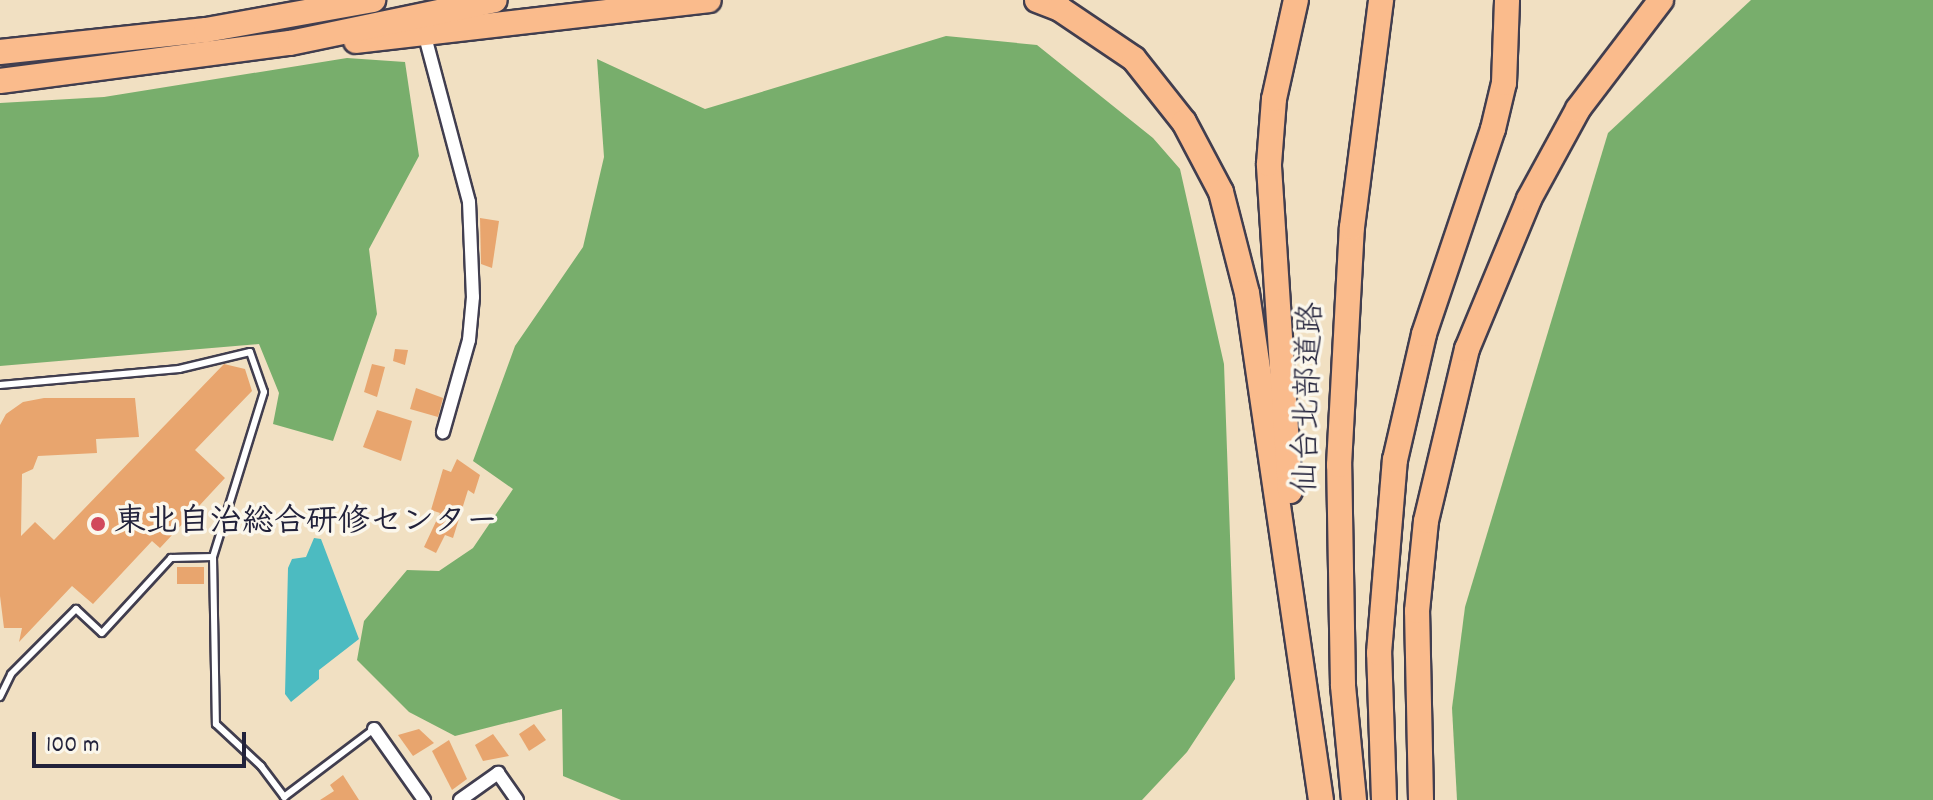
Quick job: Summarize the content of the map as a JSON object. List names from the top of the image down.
{
  "streets": {
    "highway": ["仙台北部道路"]
  },
  "places": ["東北自治総合研修センター"],
  "scale_bar": "100 m"
}
